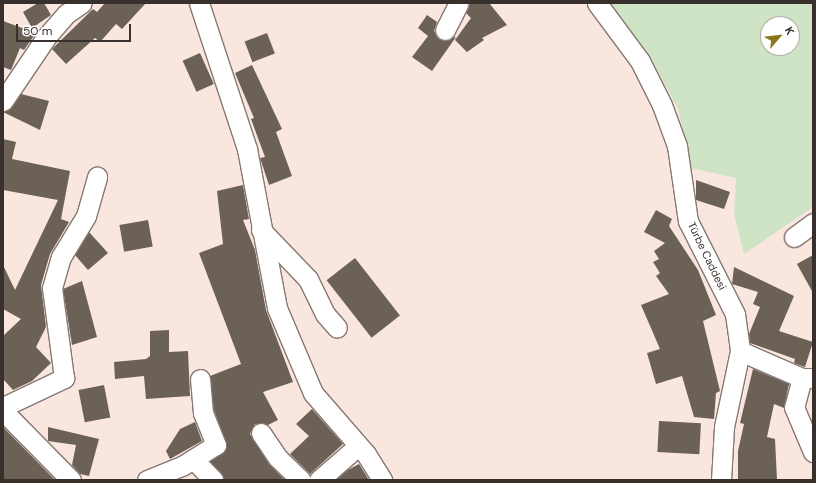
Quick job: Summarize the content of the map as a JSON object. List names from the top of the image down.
{
  "streets": {
    "street": ["Türbe Caddesi"]
  },
  "scale_bar": "50 m",
  "north": "top right"
}
